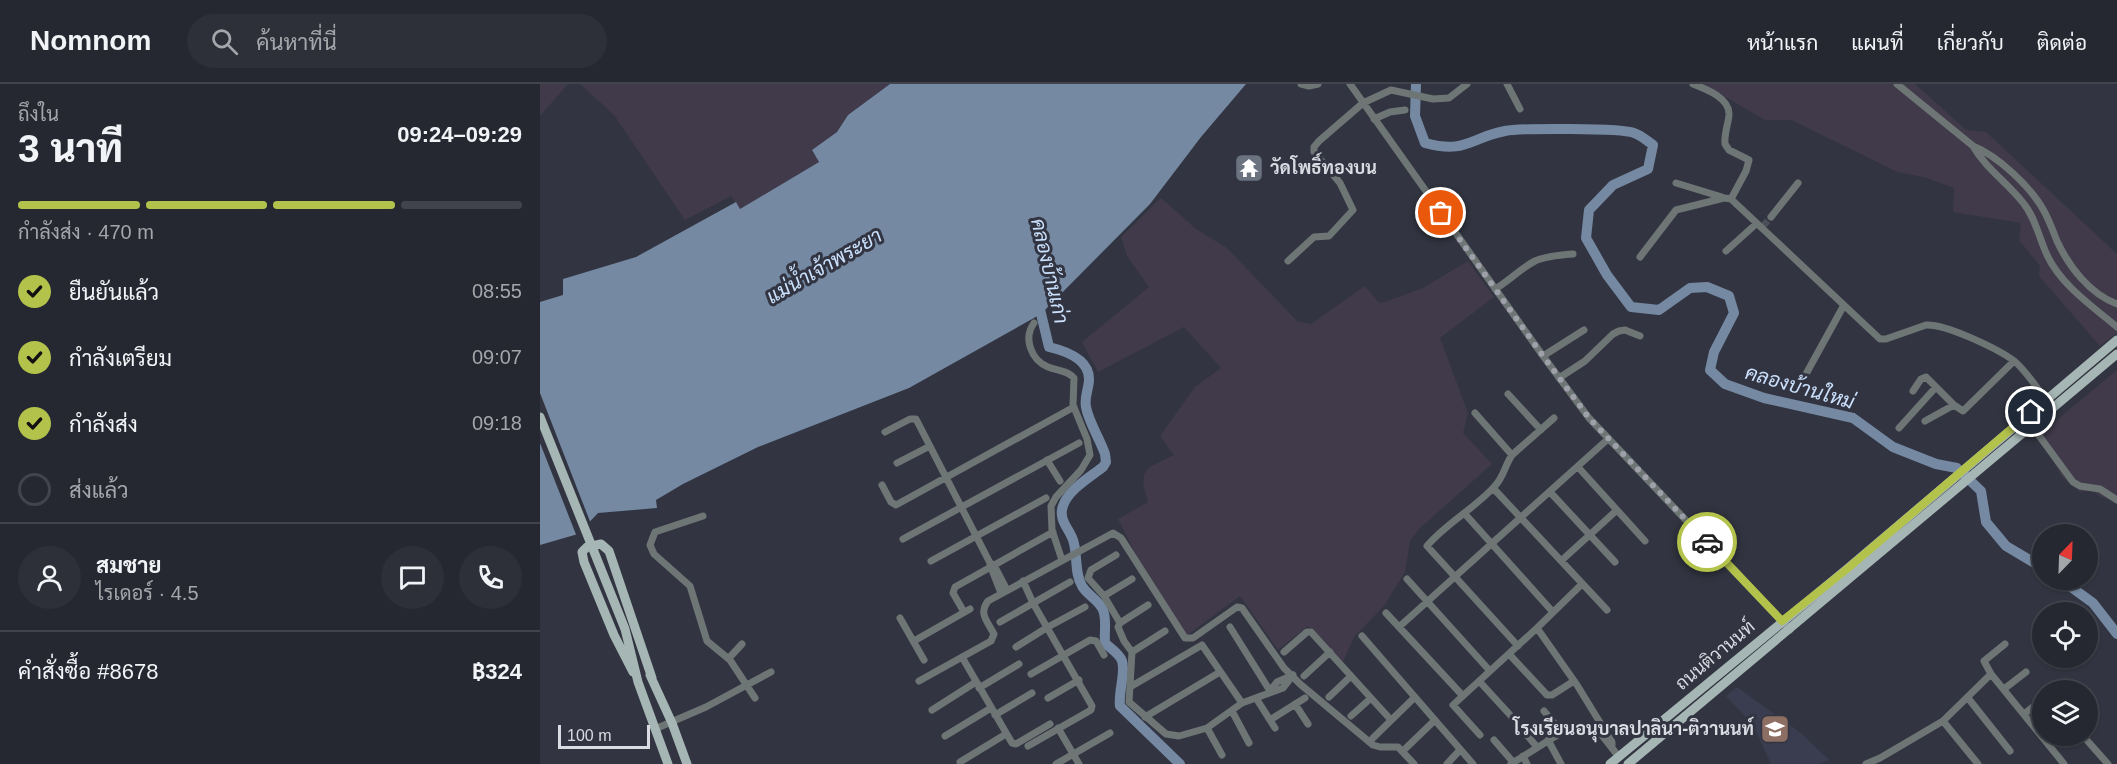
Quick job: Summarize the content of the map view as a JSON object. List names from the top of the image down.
{
  "streets": {
    "main road": ["ถนนติวานนท์"]
  },
  "water": ["แม่น้ำเจ้าพระยา", "คลองบ้านเก่า", "คลองบ้านใหม่"],
  "places": {
    "temple": ["วัดโพธิ์ทองบน"],
    "school or university": ["โรงเรียนอนุบาลปาลินา-ติวานนท์"]
  },
  "scale_bar": "100 m",
  "north": "top right",
  "page": {
    "header": "Nomnom",
    "search": "ค้นหาที่นี่",
    "nav": [
      "หน้าแรก",
      "แผนที่",
      "เกี่ยวกับ",
      "ติดต่อ"
    ],
    "heading": ["3 นาที", "ถึงใน", "09:24–09:29"],
    "panel": [
      "สมชาย",
      "ไรเดอร์ · 4.5",
      "คำสั่งซื้อ #8678",
      "฿324"
    ],
    "bar": "กำลังส่ง · 470 m",
    "list": [
      ["ยืนยันแล้ว", "08:55"],
      ["กำลังเตรียม", "09:07"],
      ["กำลังส่ง", "09:18"],
      "ส่งแล้ว"
    ],
    "scale": "100 m"
  }
}
